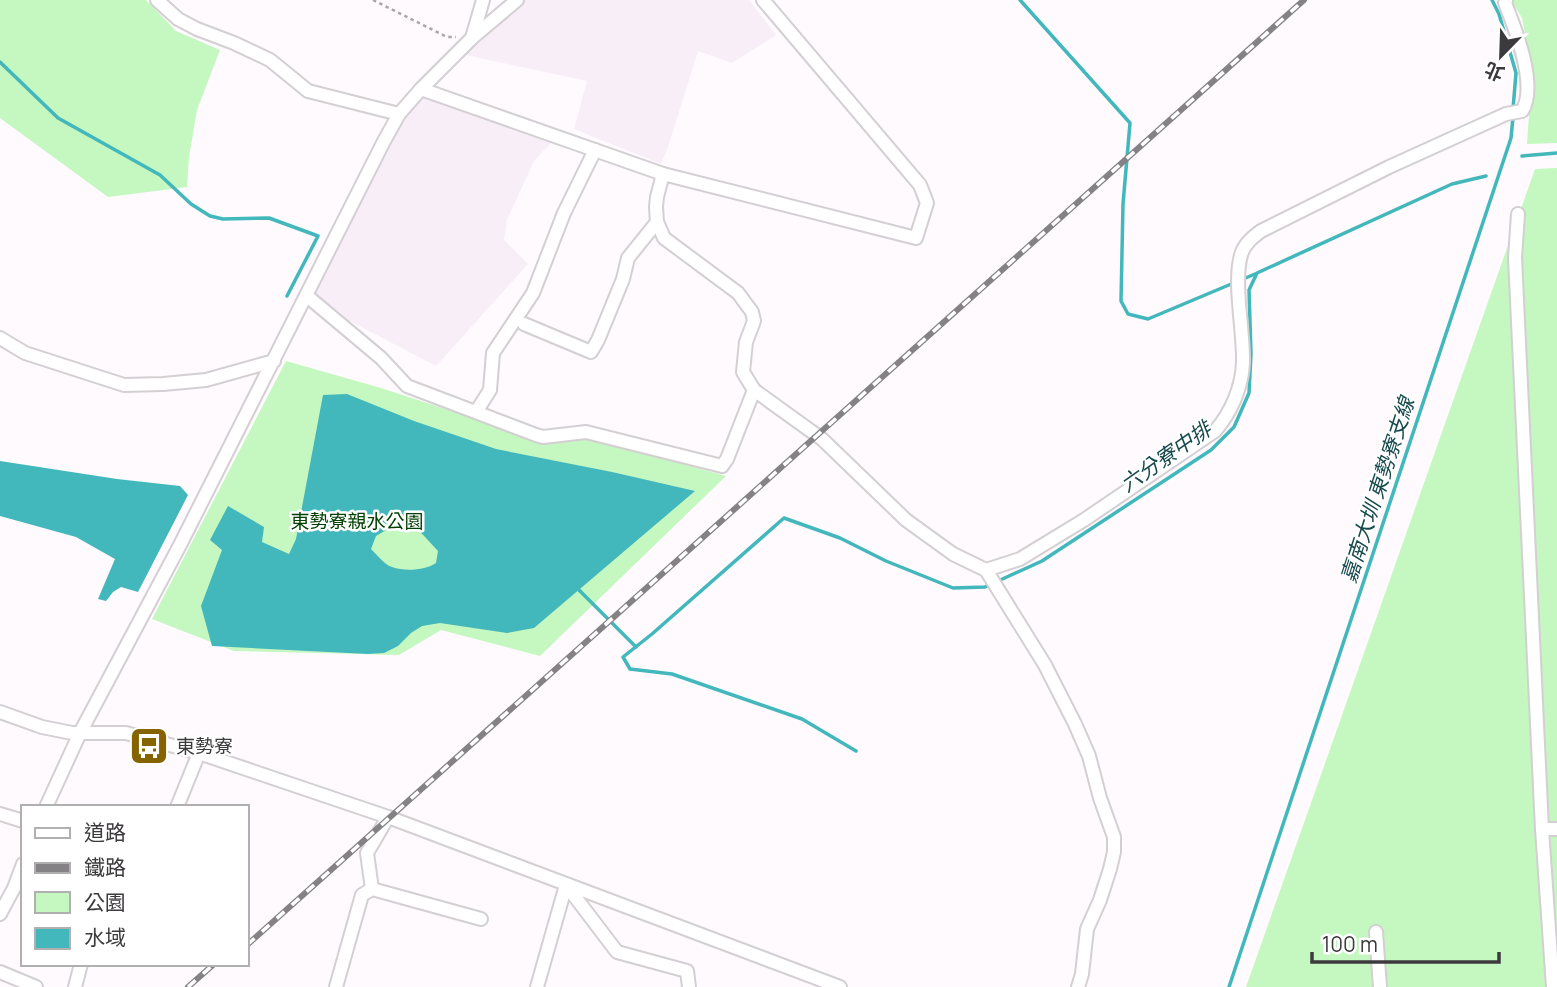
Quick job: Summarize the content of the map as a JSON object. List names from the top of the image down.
{
  "water": ["六分寮中排", "嘉南大圳 東勢寮支線"],
  "parks": ["東勢寮親水公園"],
  "places": {
    "bus stop": ["東勢寮"]
  },
  "legend": [
    "道路",
    "鐵路",
    "公園",
    "水域"
  ],
  "scale_bar": "100 m",
  "north": "bottom left"
}
